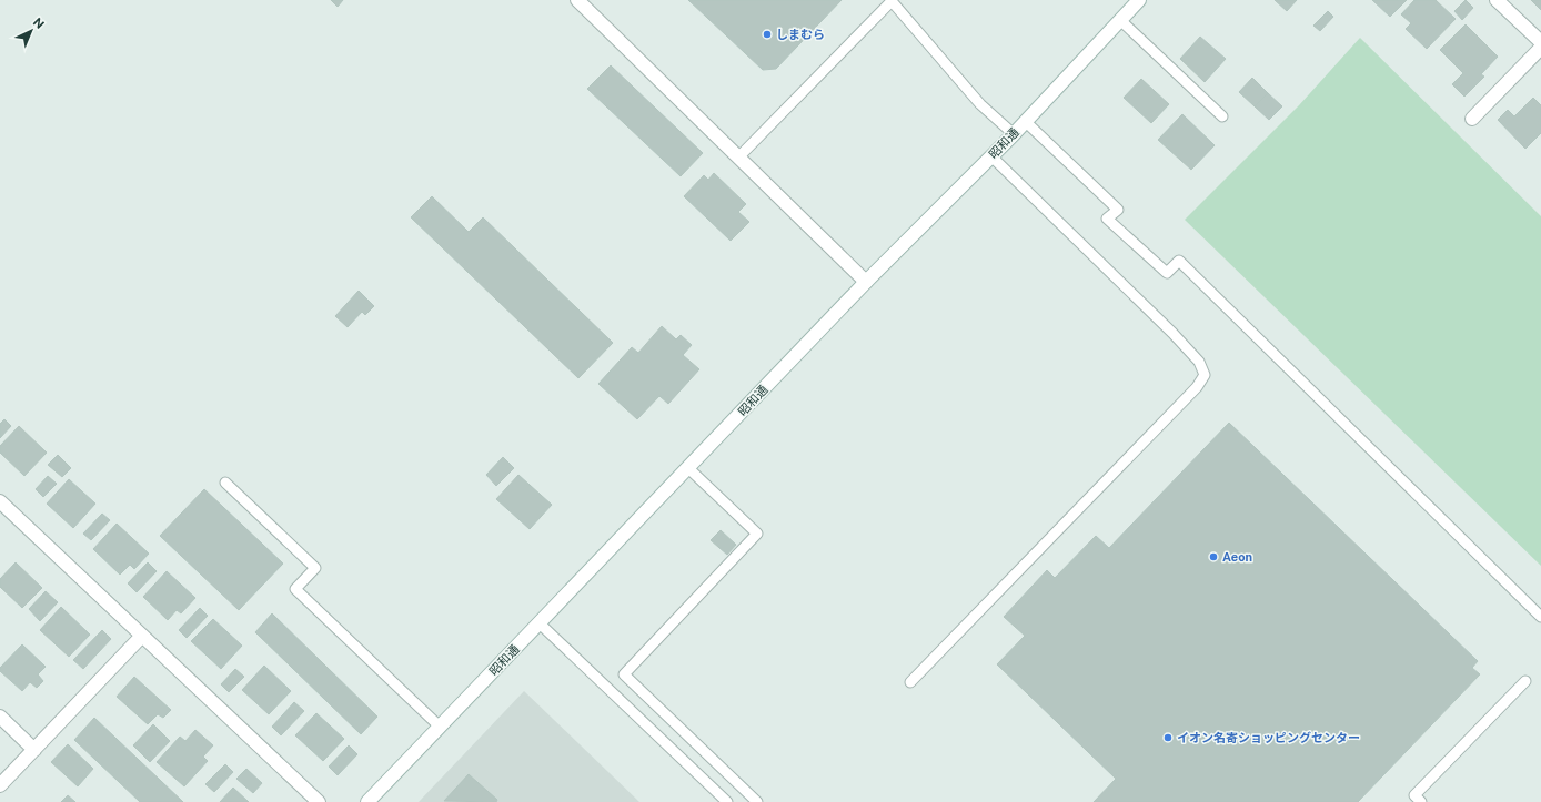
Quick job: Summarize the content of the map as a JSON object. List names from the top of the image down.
{
  "streets": {
    "street": ["昭和通"]
  },
  "places": ["しまむら", "Aeon", "イオン名寄ショッピングセンター"],
  "north": "top right"
}
